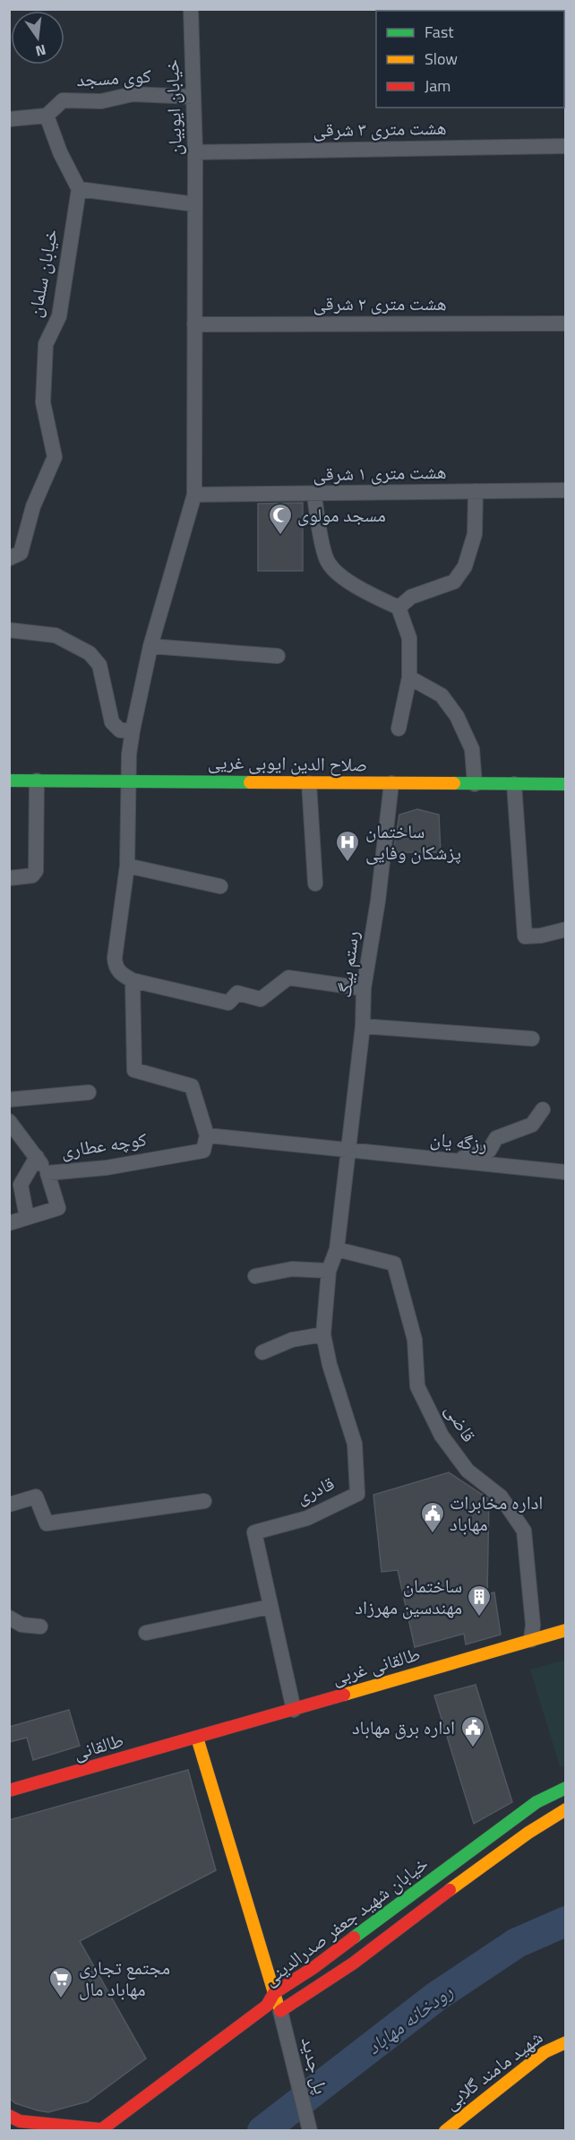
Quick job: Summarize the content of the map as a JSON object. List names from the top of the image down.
{
  "streets": {
    "street": [
      "کوی مسجد",
      "خیابان ایوبیان",
      "هشت متری ۳ شرقی",
      "خیابان سلمان",
      "هشت متری ۲ شرقی",
      "هشت متری ۱ شرقی",
      "صلاح الدین ایوبی غریی",
      "رستم بیگ",
      "رزگه یان",
      "کوچه عطاری",
      "قاضی",
      "قادری",
      "طالقانی غربی",
      "طالقانی",
      "خیابان شهید جعفر صدرالدینی",
      "پل جدید",
      "شهید مامند گلابی"
    ]
  },
  "crossings": [
    ["کوی مسجد", "خیابان ایوبیان"],
    ["خیابان ایوبیان", "هشت متری ۳ شرقی"],
    ["خیابان ایوبیان", "هشت متری ۲ شرقی"],
    ["خیابان ایوبیان", "هشت متری ۱ شرقی"],
    ["خیابان ایوبیان", "صلاح الدین ایوبی غریی"],
    ["صلاح الدین ایوبی غریی", "رستم بیگ"],
    ["رستم بیگ", "رزگه یان"],
    ["رستم بیگ", "قاضی"],
    ["رستم بیگ", "قادری"],
    ["رزگه یان", "کوچه عطاری"],
    ["قاضی", "قادری"],
    ["قاضی", "طالقانی غربی"],
    ["قادری", "طالقانی غربی"],
    ["طالقانی غربی", "طالقانی"],
    ["خیابان شهید جعفر صدرالدینی", "پل جدید"]
  ],
  "water": ["رودخانه مهاباد"],
  "places": {
    "mosque": ["مسجد مولوی"],
    "hospital": ["ساختمان پزشکان وفایی"],
    "public building": ["اداره مخابرات مهاباد", "اداره برق مهاباد"],
    "building": ["ساختمان مهندسین مهرزاد"],
    "supermarket": ["مجتمع تجاری مهاباد مال"]
  },
  "legend": ["Fast", "Slow", "Jam"],
  "north": "bottom"
}
